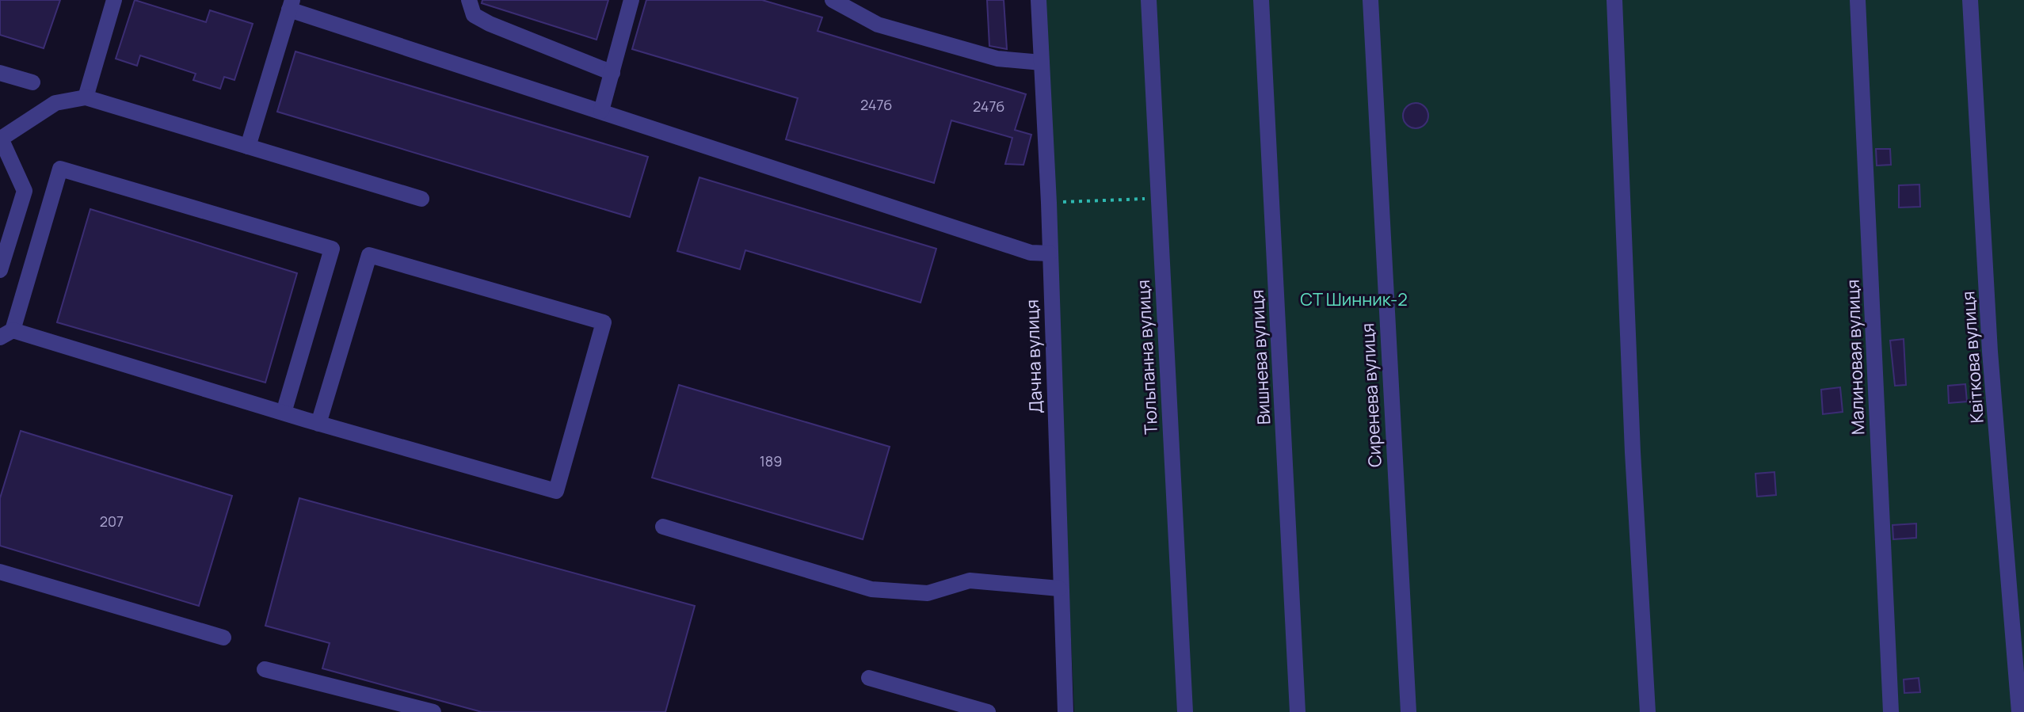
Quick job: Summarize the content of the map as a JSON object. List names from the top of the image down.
{
  "streets": {
    "street": [
      "Дачна вулиця",
      "Тюльпанна вулиця",
      "Вишнева вулиця",
      "Малиновая вулиця",
      "Квіткова вулиця",
      "Сиренева вулиця"
    ]
  },
  "parks": ["СТ Шинник-2"],
  "house_numbers": [
    "247б",
    "247б",
    "189",
    "207"
  ]
}
